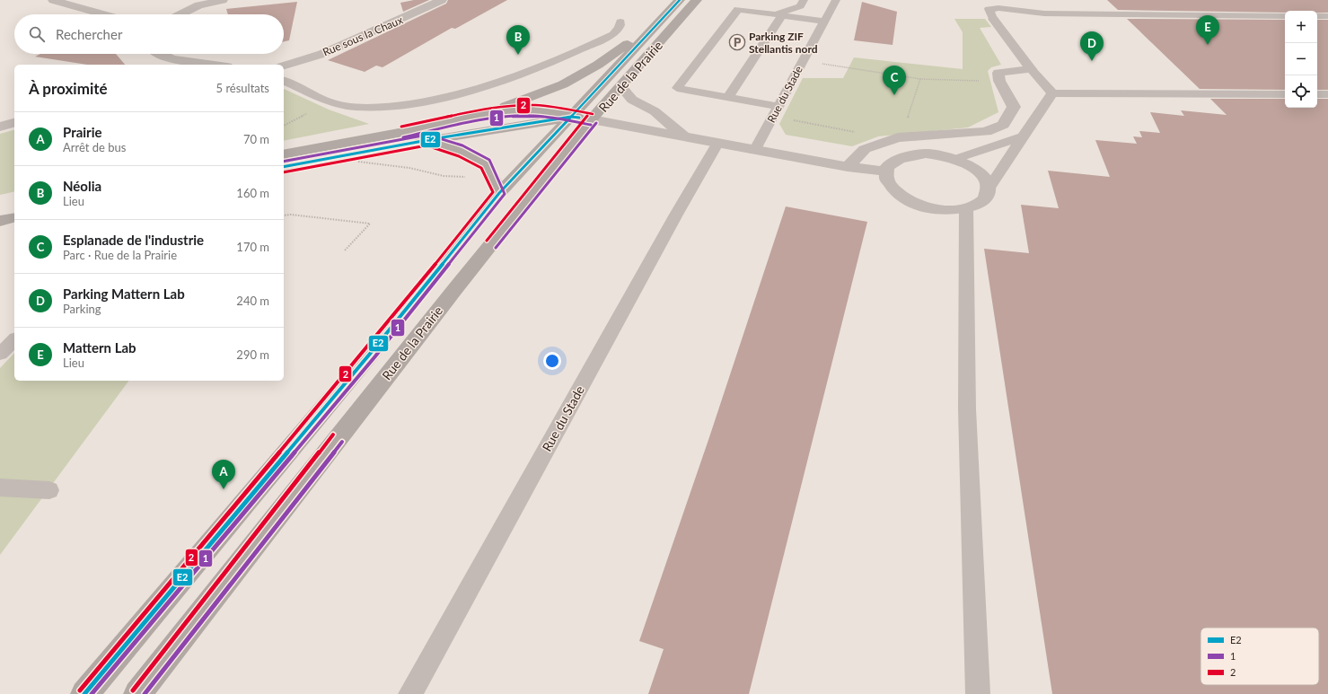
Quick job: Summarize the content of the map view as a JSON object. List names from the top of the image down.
{
  "streets": {
    "main road": ["Rue de la Prairie"],
    "street": ["Rue sous la Chaux"],
    "lane": ["Rue du Stade"]
  },
  "places": {
    "parking": ["Parking ZIF Stellantis nord"]
  },
  "lines": ["transit line E2", "transit line 2", "transit line 1"],
  "legend": ["E2", "1", "2"],
  "page": {
    "map_buttons": ["+", "−"],
    "search": "Rechercher",
    "pins": [
      "E",
      "B",
      "D",
      "C",
      "A"
    ],
    "heading": ["À proximité", "5 résultats"],
    "list": [
      {
        "mark": "A",
        "name": "Prairie",
        "note": "Arrêt de bus",
        "value": "70 m"
      },
      {
        "mark": "B",
        "name": "Néolia",
        "note": "Lieu",
        "value": "160 m"
      },
      {
        "mark": "C",
        "name": "Esplanade de l'industrie",
        "note": "Parc · Rue de la Prairie",
        "value": "170 m"
      },
      {
        "mark": "D",
        "name": "Parking Mattern Lab",
        "note": "Parking",
        "value": "240 m"
      },
      {
        "mark": "E",
        "name": "Mattern Lab",
        "note": "Lieu",
        "value": "290 m"
      }
    ]
  }
}
